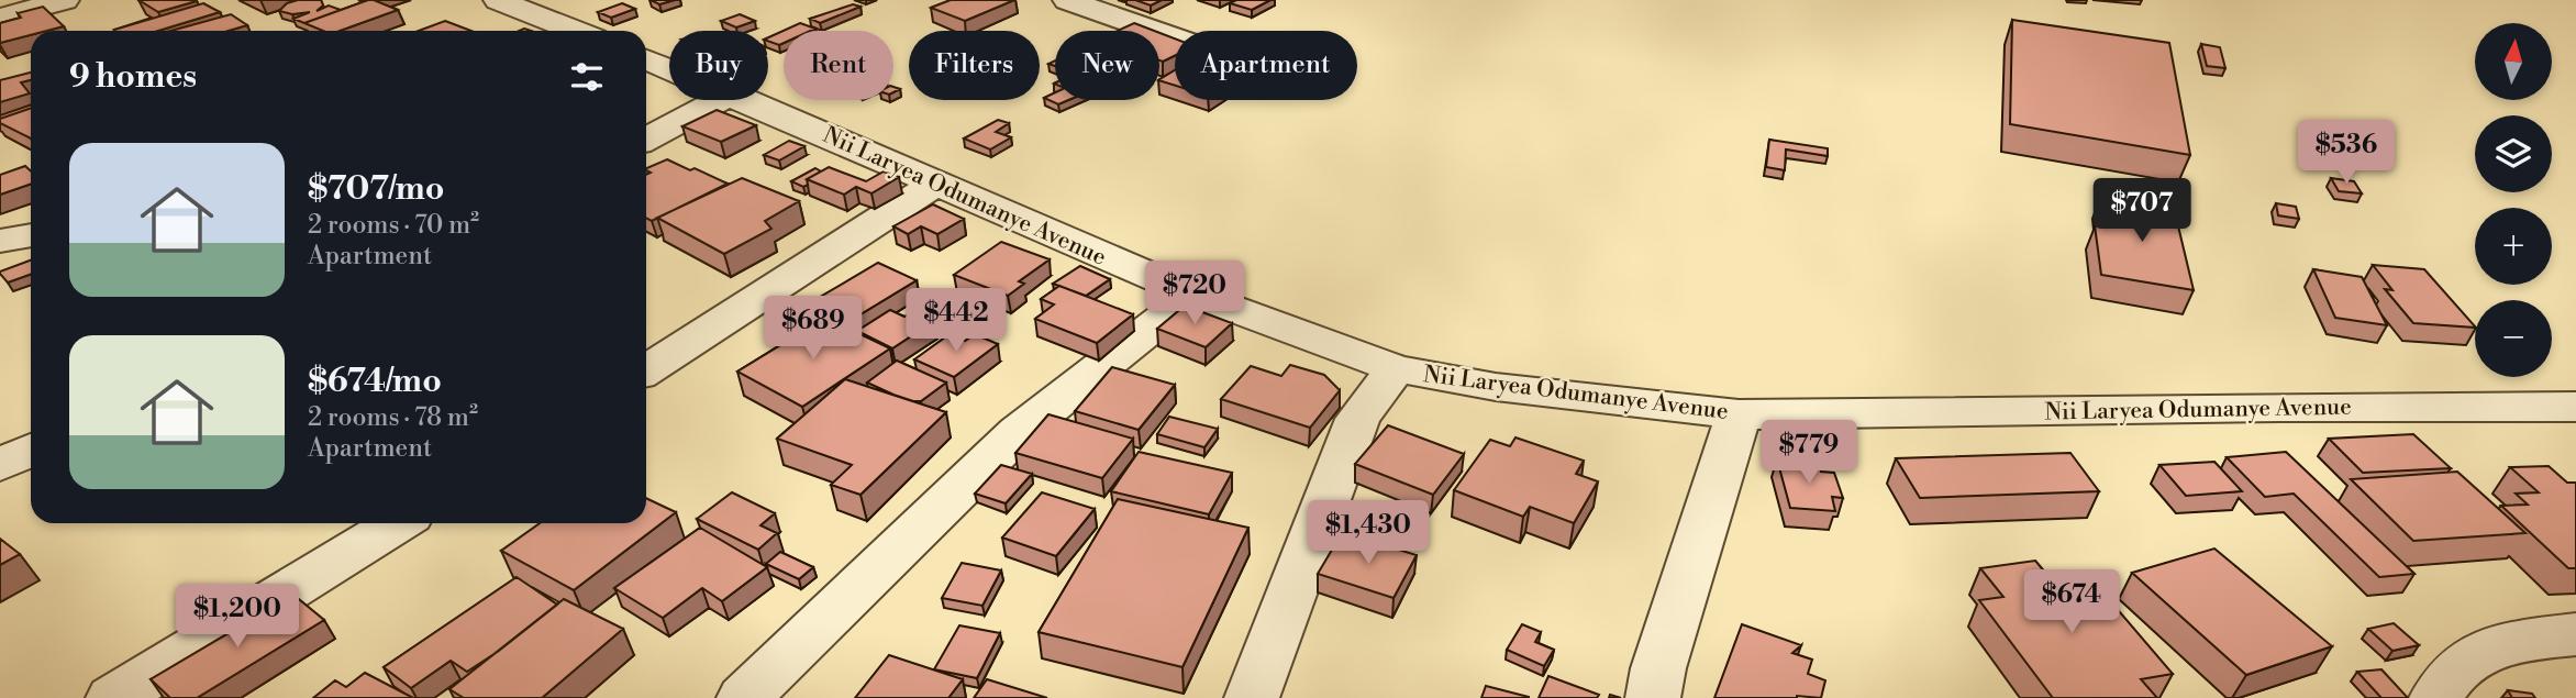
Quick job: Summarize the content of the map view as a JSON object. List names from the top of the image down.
{
  "streets": {
    "street": ["Nii Laryea Odumanye Avenue"]
  },
  "north": "top",
  "page": {
    "map_buttons": ["+", "−"],
    "chip": [
      "Buy",
      "Rent",
      "Filters",
      "New",
      "Apartment"
    ],
    "heading": "9 homes",
    "price": [
      "$536",
      "$707",
      "$720",
      "$442",
      "$689",
      "$779",
      "$1,430",
      "$674",
      "$1,200"
    ],
    "list": [
      {
        "name": "$707/mo",
        "note": "2 rooms · 70 m² · Apartment"
      },
      {
        "name": "$674/mo",
        "note": "2 rooms · 78 m² · Apartment"
      }
    ]
  }
}
